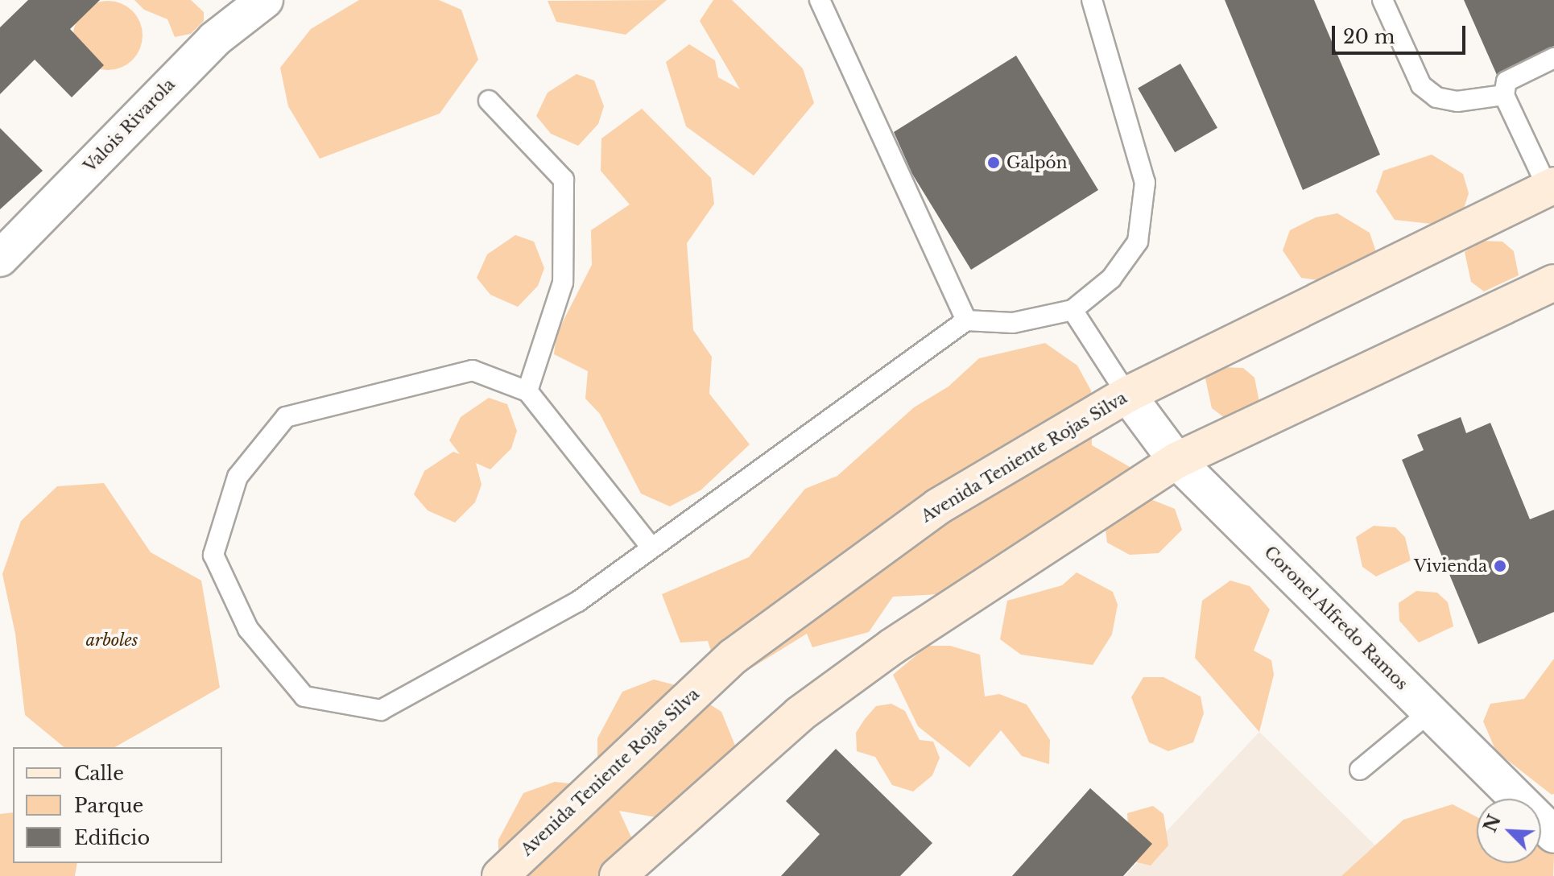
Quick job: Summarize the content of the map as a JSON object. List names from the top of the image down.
{
  "streets": {
    "street": ["Valois Rivarola", "Avenida Teniente Rojas Silva", "Coronel Alfredo Ramos"]
  },
  "crossings": [
    ["Avenida Teniente Rojas Silva", "Coronel Alfredo Ramos"]
  ],
  "parks": ["arboles"],
  "places": ["Galpón", "Vivienda"],
  "legend": ["Calle", "Parque", "Edificio"],
  "scale_bar": "20 m",
  "north": "top left"
}
